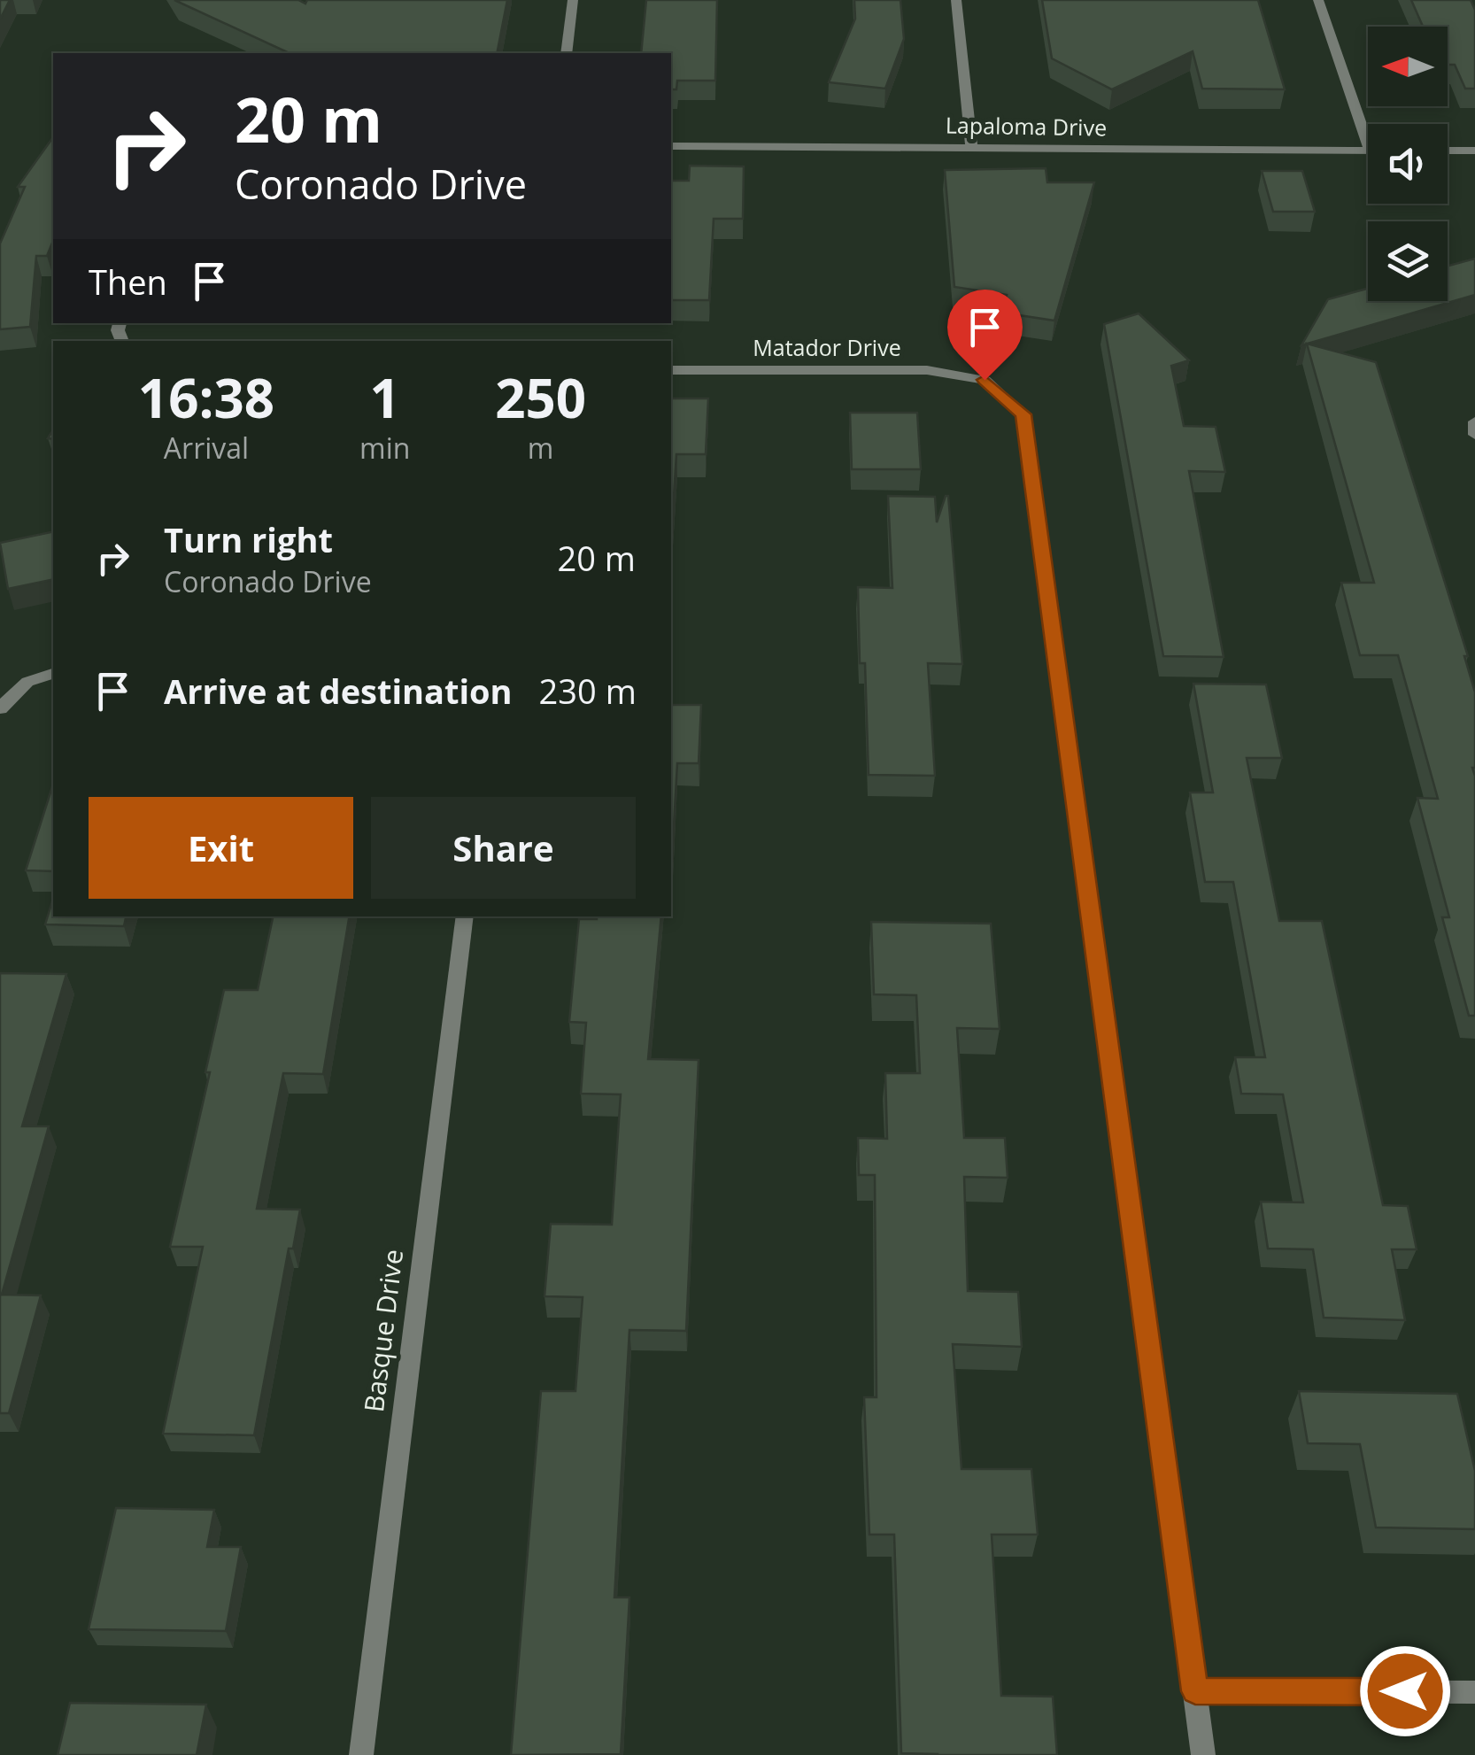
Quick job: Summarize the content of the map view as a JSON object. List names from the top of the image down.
{
  "streets": {
    "street": ["Lapaloma Drive", "Matador Drive", "Basque Drive"]
  },
  "north": "left",
  "page": {
    "turn": ["20 m", "Coronado Drive"],
    "then": "Then",
    "eta": [
      "16:38",
      "Arrival",
      "1",
      "min",
      "250",
      "m"
    ],
    "list": [
      {
        "name": "Turn right",
        "note": "Coronado Drive",
        "value": "20 m"
      },
      {
        "name": "Arrive at destination",
        "value": "230 m"
      }
    ],
    "buttons": ["Exit", "Share"]
  }
}
